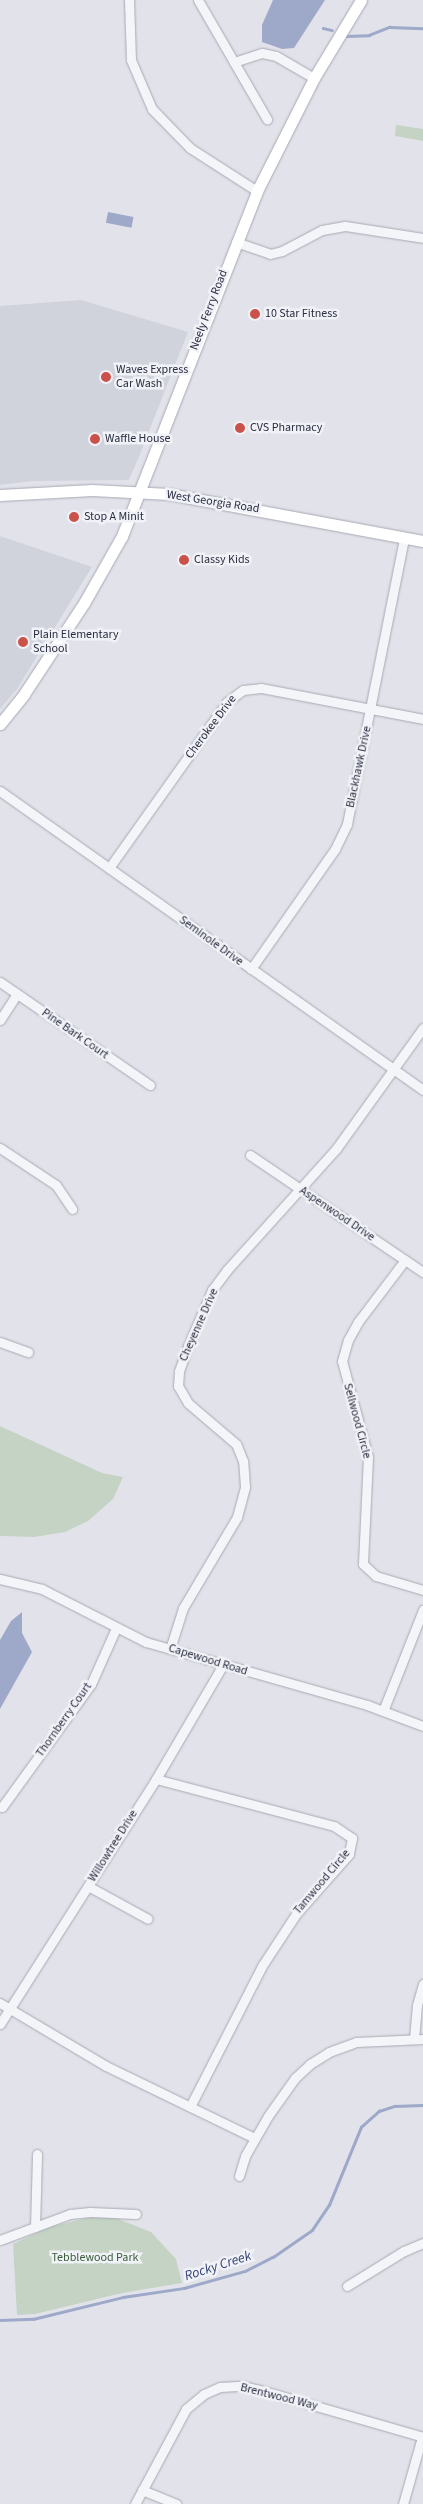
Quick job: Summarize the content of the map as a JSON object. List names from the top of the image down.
{
  "streets": {
    "street": [
      "Neely Ferry Road",
      "West Georgia Road",
      "Cherokee Drive",
      "Blackhawk Drive",
      "Seminole Drive",
      "Pine Bark Court",
      "Aspenwood Drive",
      "Cheyenne Drive",
      "Sellwood Circle",
      "Capewood Road",
      "Thornberry Court",
      "Willowtree Drive",
      "Tamwood Circle",
      "Brentwood Way"
    ]
  },
  "crossings": [
    ["Neely Ferry Road", "West Georgia Road"],
    ["West Georgia Road", "Blackhawk Drive"],
    ["Cherokee Drive", "Blackhawk Drive"],
    ["Cherokee Drive", "Seminole Drive"],
    ["Blackhawk Drive", "Seminole Drive"],
    ["Seminole Drive", "Cheyenne Drive"],
    ["Aspenwood Drive", "Cheyenne Drive"],
    ["Aspenwood Drive", "Sellwood Circle"],
    ["Cheyenne Drive", "Capewood Road"],
    ["Capewood Road", "Thornberry Court"],
    ["Capewood Road", "Willowtree Drive"],
    ["Willowtree Drive", "Tamwood Circle"]
  ],
  "water": ["Rocky Creek"],
  "parks": ["Tebblewood Park"],
  "places": [
    "10 Star Fitness",
    "Waves Express Car Wash",
    "CVS Pharmacy",
    "Waffle House",
    "Stop A Minit",
    "Classy Kids",
    "Plain Elementary School"
  ]
}
